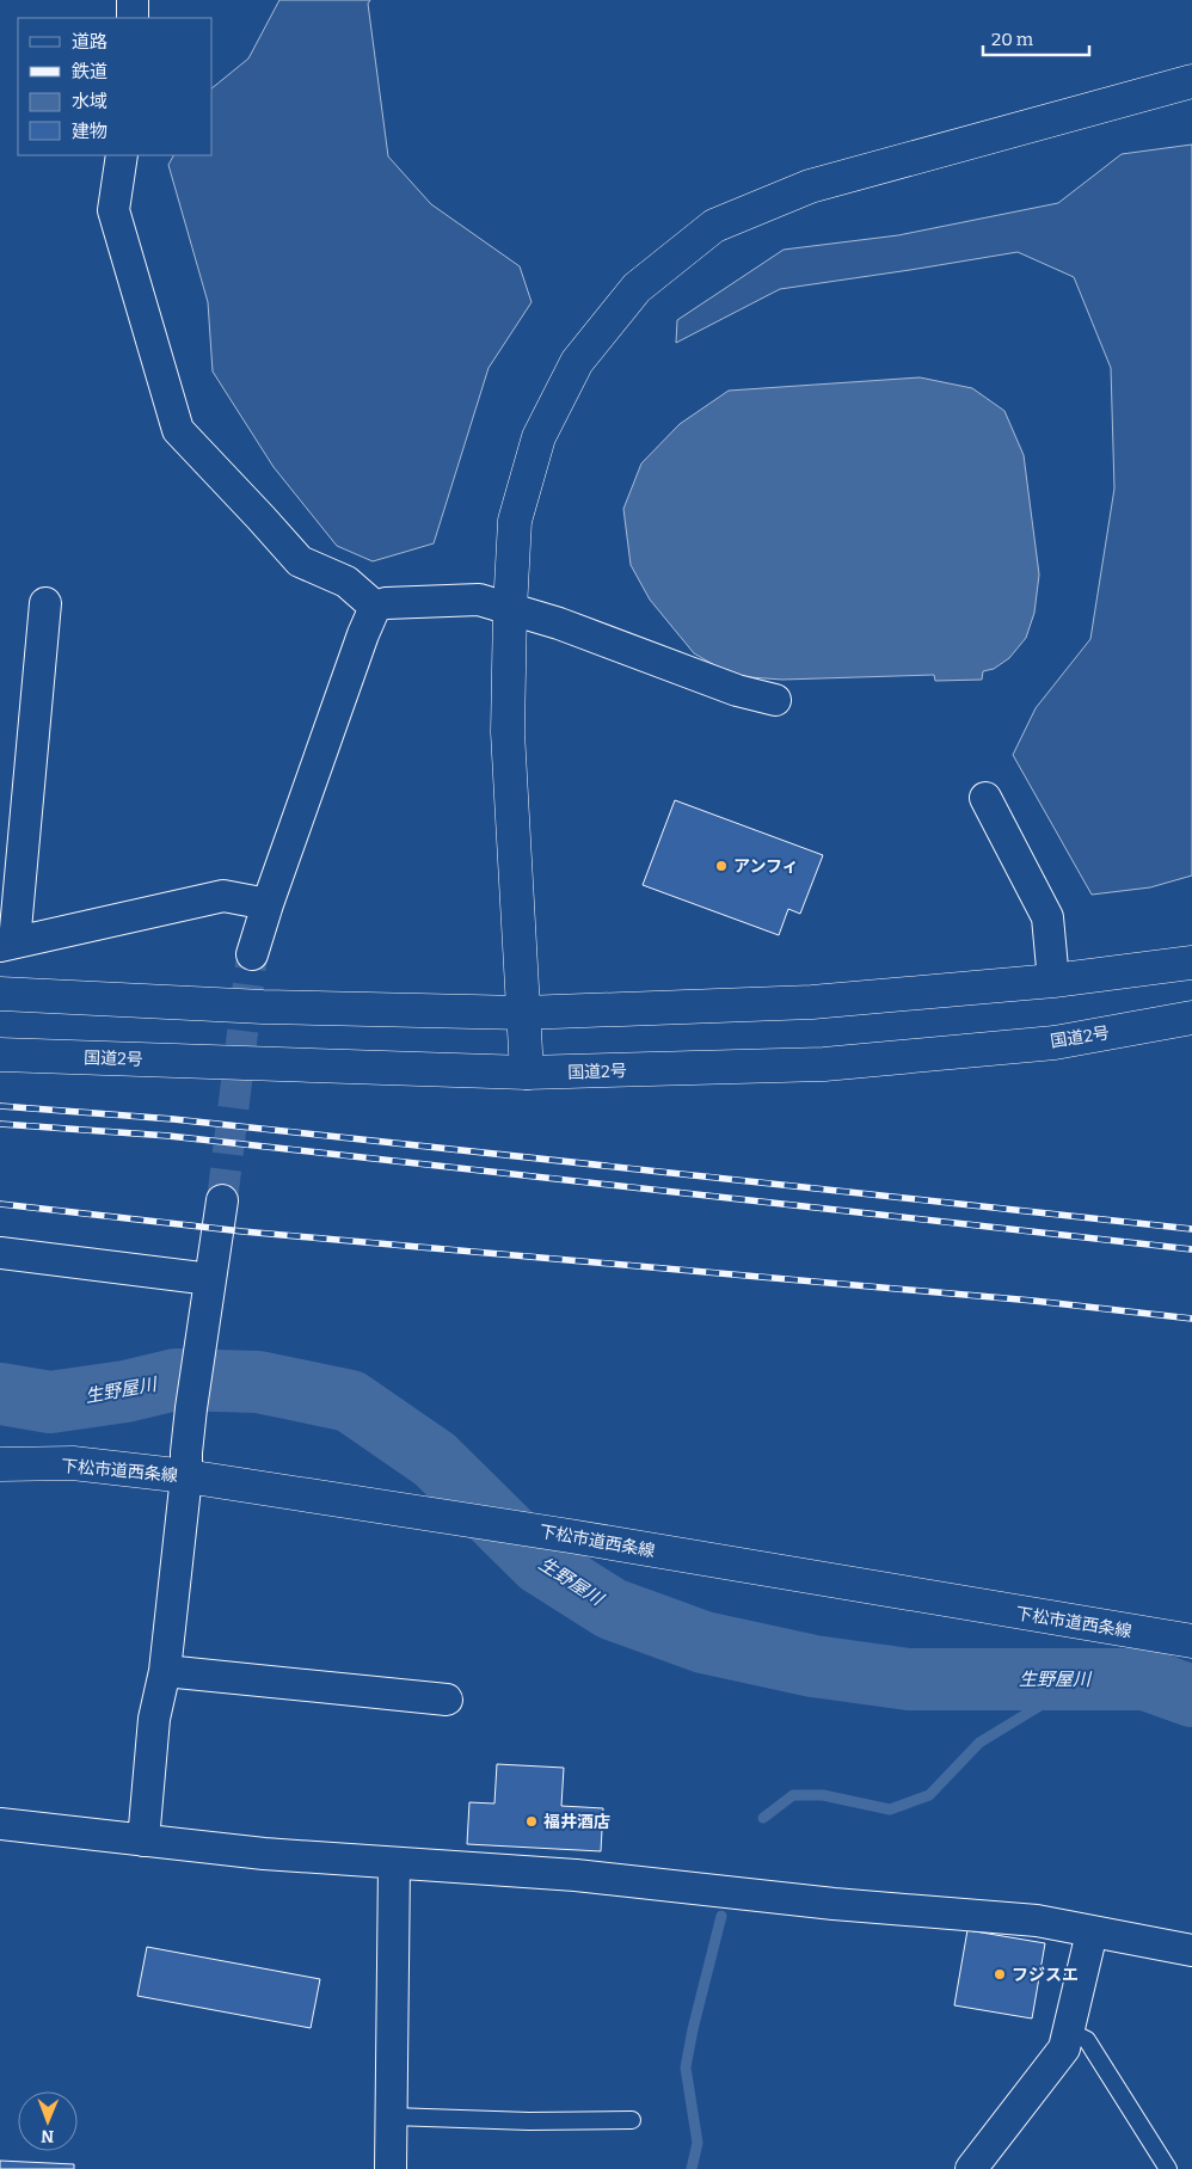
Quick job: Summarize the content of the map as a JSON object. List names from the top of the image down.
{
  "streets": {
    "main road": ["国道2号", "下松市道西条線"]
  },
  "water": ["生野屋川"],
  "places": ["アンフィ", "福井酒店", "フジスエ"],
  "legend": [
    "道路",
    "鉄道",
    "水域",
    "建物"
  ],
  "scale_bar": "20 m",
  "north": "bottom"
}
